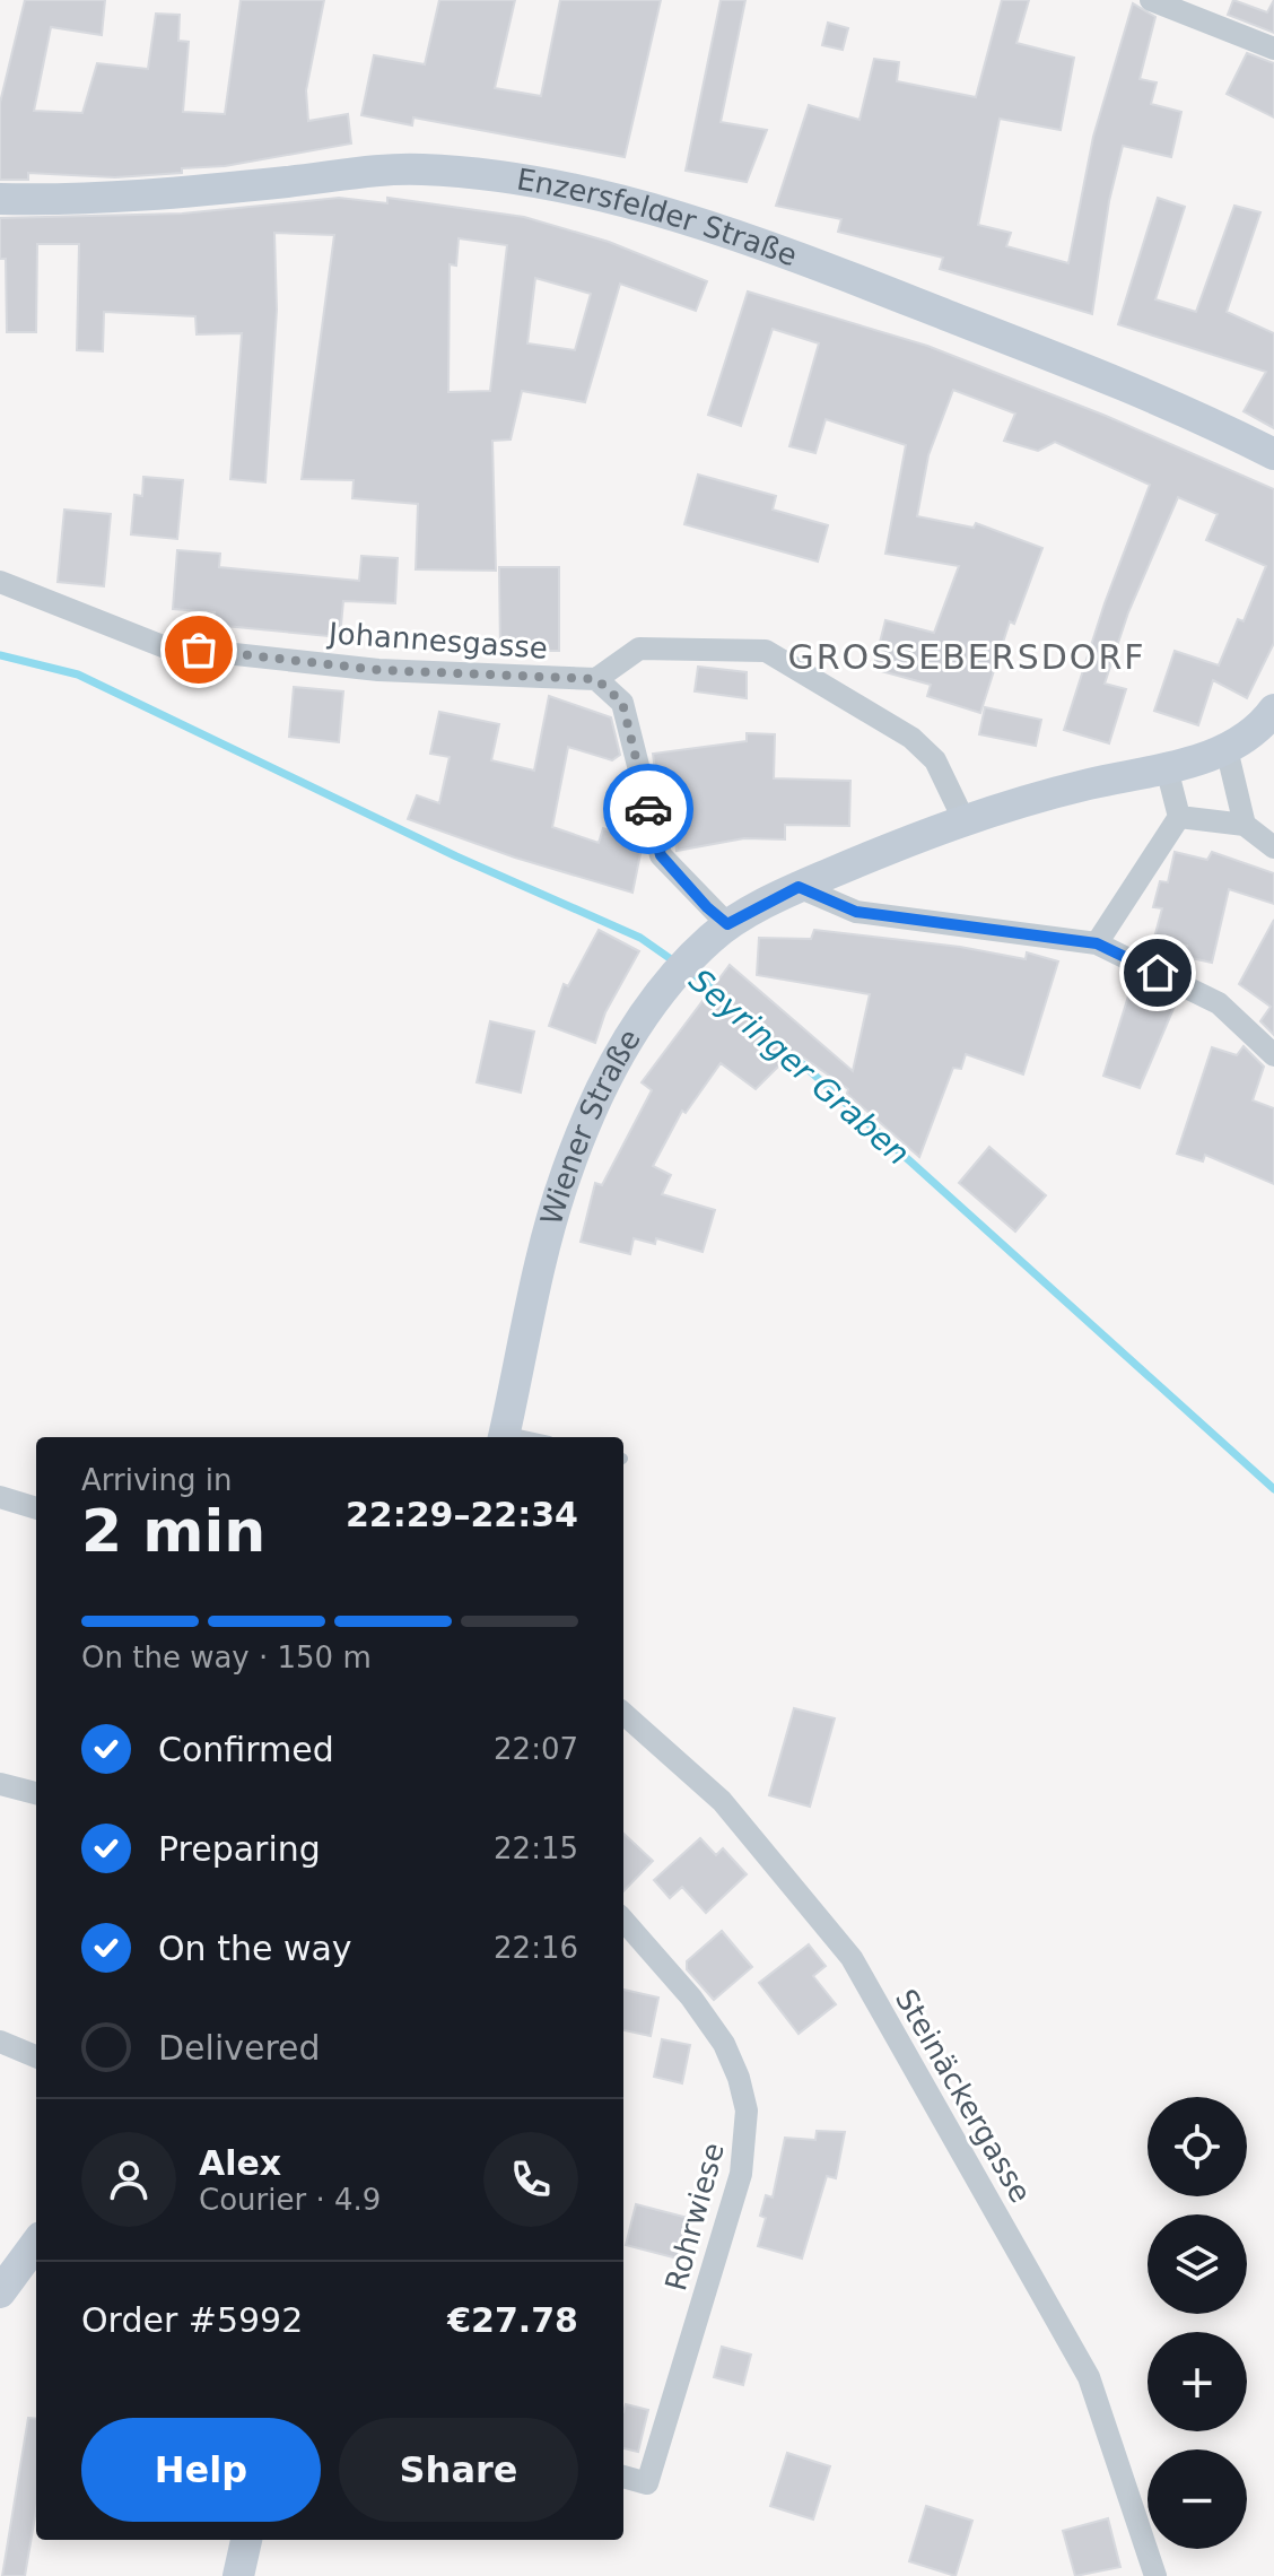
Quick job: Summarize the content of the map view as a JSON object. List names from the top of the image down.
{
  "streets": {
    "street": [
      "Enzersfelder Straße",
      "Johannesgasse",
      "Wiener Straße",
      "Steinäckergasse",
      "Rohrwiese"
    ]
  },
  "districts": ["GROSSEBERSDORF"],
  "water": ["Seyringer Graben"],
  "page": {
    "heading": ["2 min", "Arriving in", "22:29–22:34"],
    "panel": [
      "Alex",
      "Courier · 4.9",
      "Order #5992",
      "€27.78"
    ],
    "bar": "On the way · 150 m",
    "list": [
      ["Confirmed", "22:07"],
      ["Preparing", "22:15"],
      ["On the way", "22:16"],
      "Delivered"
    ],
    "map_buttons": ["+", "−"],
    "buttons": ["Help", "Share"]
  }
}
